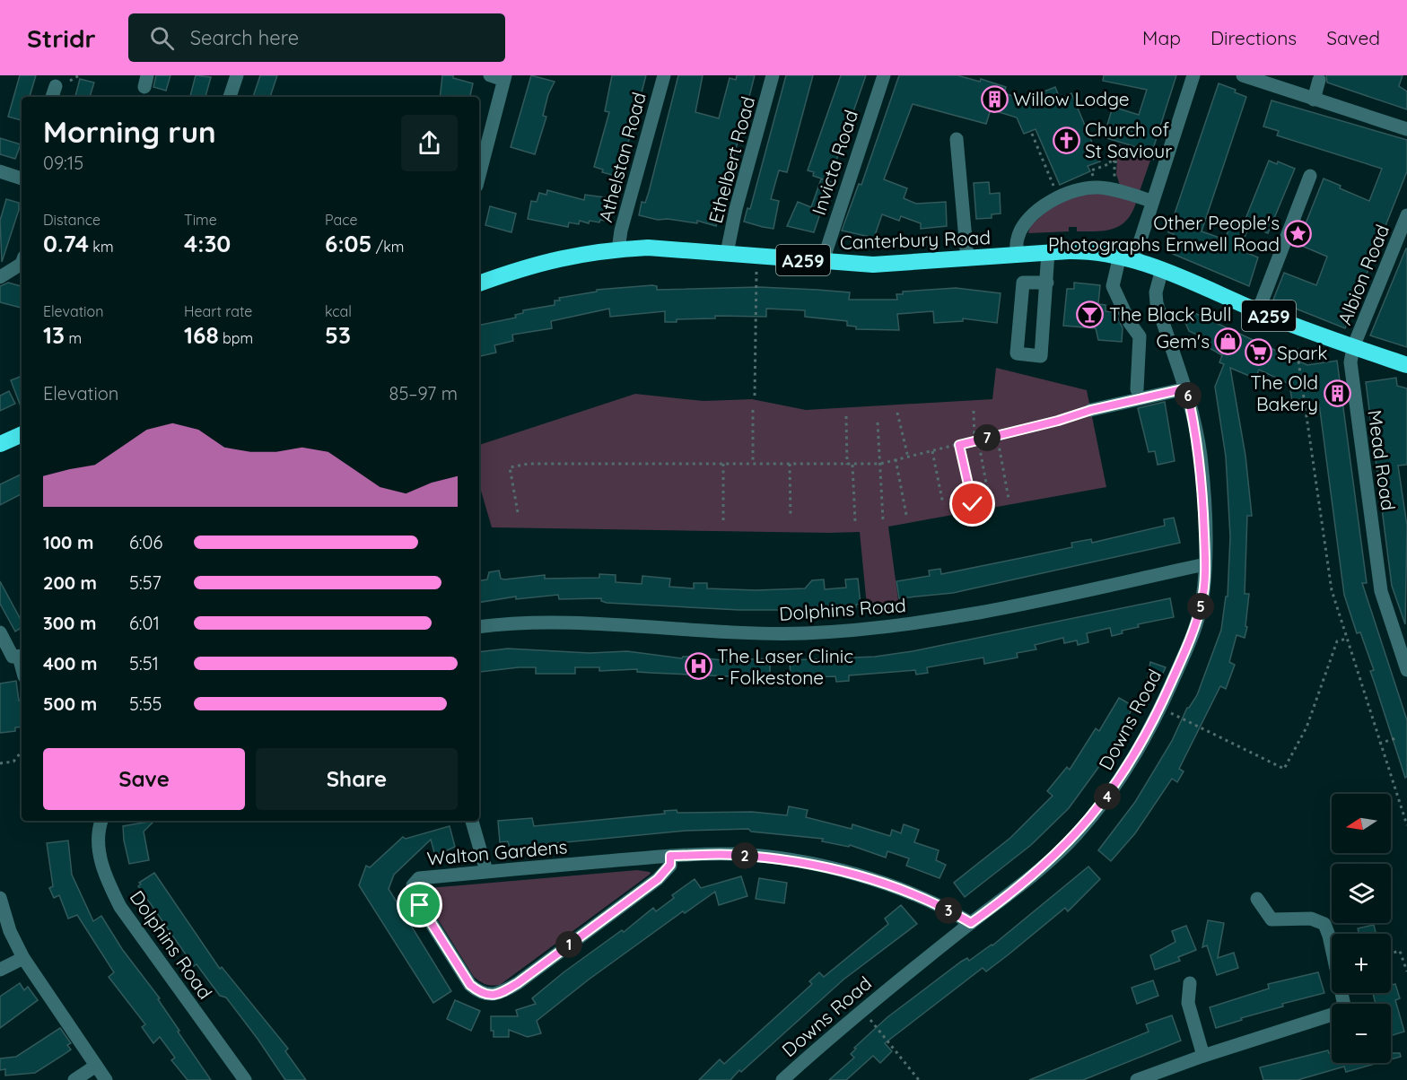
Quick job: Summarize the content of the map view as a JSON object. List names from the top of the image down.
{
  "streets": {
    "highway": ["Canterbury Road", "A259"],
    "street": [
      "Athelstan Road",
      "Ethelbert Road",
      "Invicta Road",
      "Albion Road",
      "Mead Road",
      "Dolphins Road",
      "Downs Road",
      "Walton Gardens"
    ]
  },
  "crossings": [
    ["Athelstan Road", "Canterbury Road"],
    ["Ethelbert Road", "Canterbury Road"],
    ["Invicta Road", "Canterbury Road"],
    ["Canterbury Road", "A259"],
    ["A259", "Albion Road"],
    ["A259", "Mead Road"],
    ["A259", "Downs Road"],
    ["Albion Road", "Mead Road"],
    ["Dolphins Road", "Downs Road"],
    ["Downs Road", "Walton Gardens"]
  ],
  "places": {
    "building": ["Willow Lodge", "The Old Bakery"],
    "church": ["Church of St Saviour"],
    "place": ["Other People's Photographs Ernwell Road"],
    "bar": ["The Black Bull"],
    "shop": ["Gem's"],
    "supermarket": ["Spark"],
    "hospital": ["The Laser Clinic - Folkestone"]
  },
  "north": "left",
  "page": {
    "header": "Stridr",
    "search": "Search here",
    "nav": ["Map", "Directions", "Saved"],
    "heading": ["Morning run", "09:15"],
    "stats": [
      ["Distance", "0.74 km"],
      ["Time", "4:30"],
      ["Pace", "6:05 /km"],
      ["Elevation", "13 m"],
      ["Heart rate", "168 bpm"],
      ["kcal", "53"]
    ],
    "chart": ["Elevation", "85–97 m"],
    "pins": [
      "6",
      "7",
      "5",
      "4",
      "2",
      "3",
      "1"
    ],
    "list": [
      {
        "name": "100 m",
        "note": "6:06"
      },
      {
        "name": "200 m",
        "note": "5:57"
      },
      {
        "name": "300 m",
        "note": "6:01"
      },
      {
        "name": "400 m",
        "note": "5:51"
      },
      {
        "name": "500 m",
        "note": "5:55"
      }
    ],
    "buttons": ["Save", "Share"],
    "map_buttons": ["+", "−"]
  }
}
